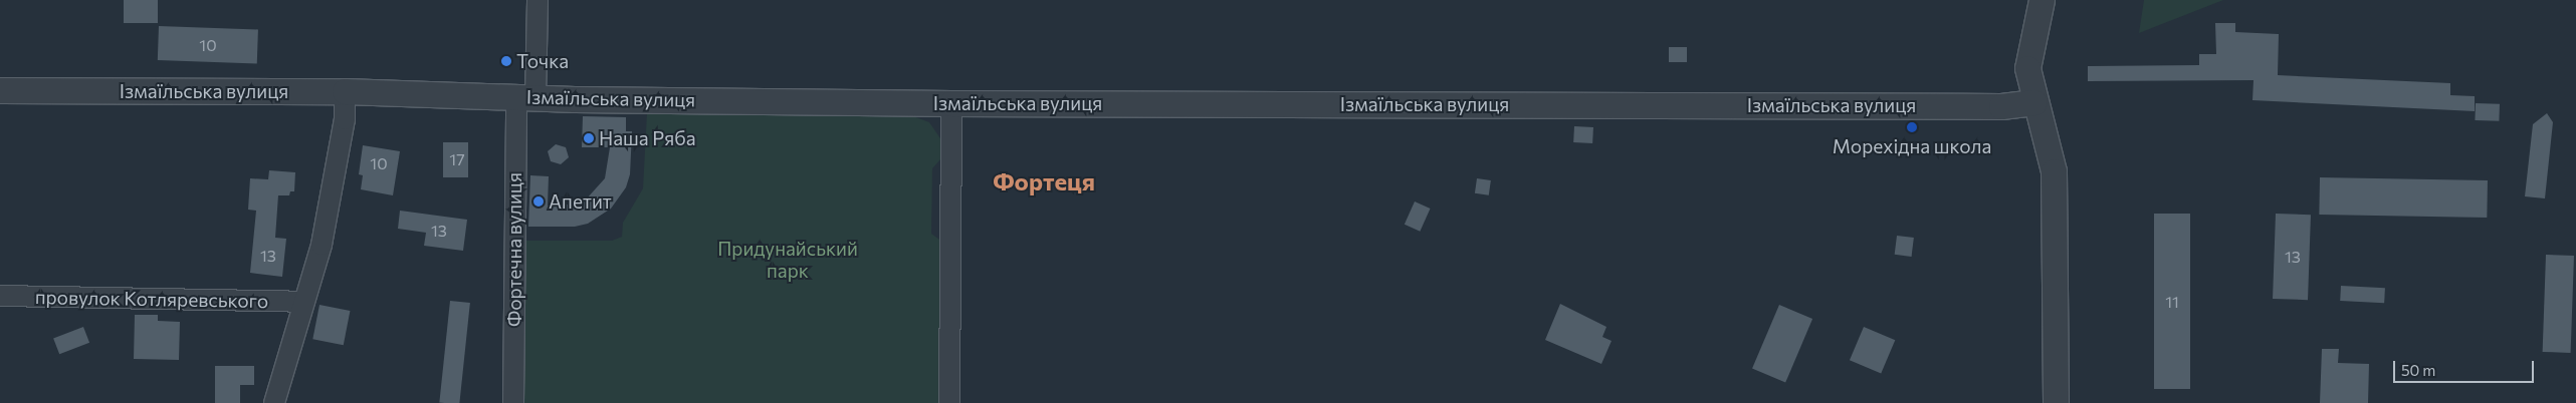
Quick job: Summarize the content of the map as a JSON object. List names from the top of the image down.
{
  "streets": {
    "street": ["Ізмаїльська вулиця", "Фортечна вулиця", "провулок Котляревського"]
  },
  "crossings": [
    ["Ізмаїльська вулиця", "Фортечна вулиця"]
  ],
  "districts": ["Фортеця"],
  "parks": ["Придунайський парк"],
  "places": [
    "Точка",
    "Морехідна школа",
    "Наша Ряба",
    "Апетит"
  ],
  "house_numbers": [
    "10",
    "17",
    "10",
    "13",
    "13",
    "13",
    "11"
  ],
  "scale_bar": "50 m"
}
